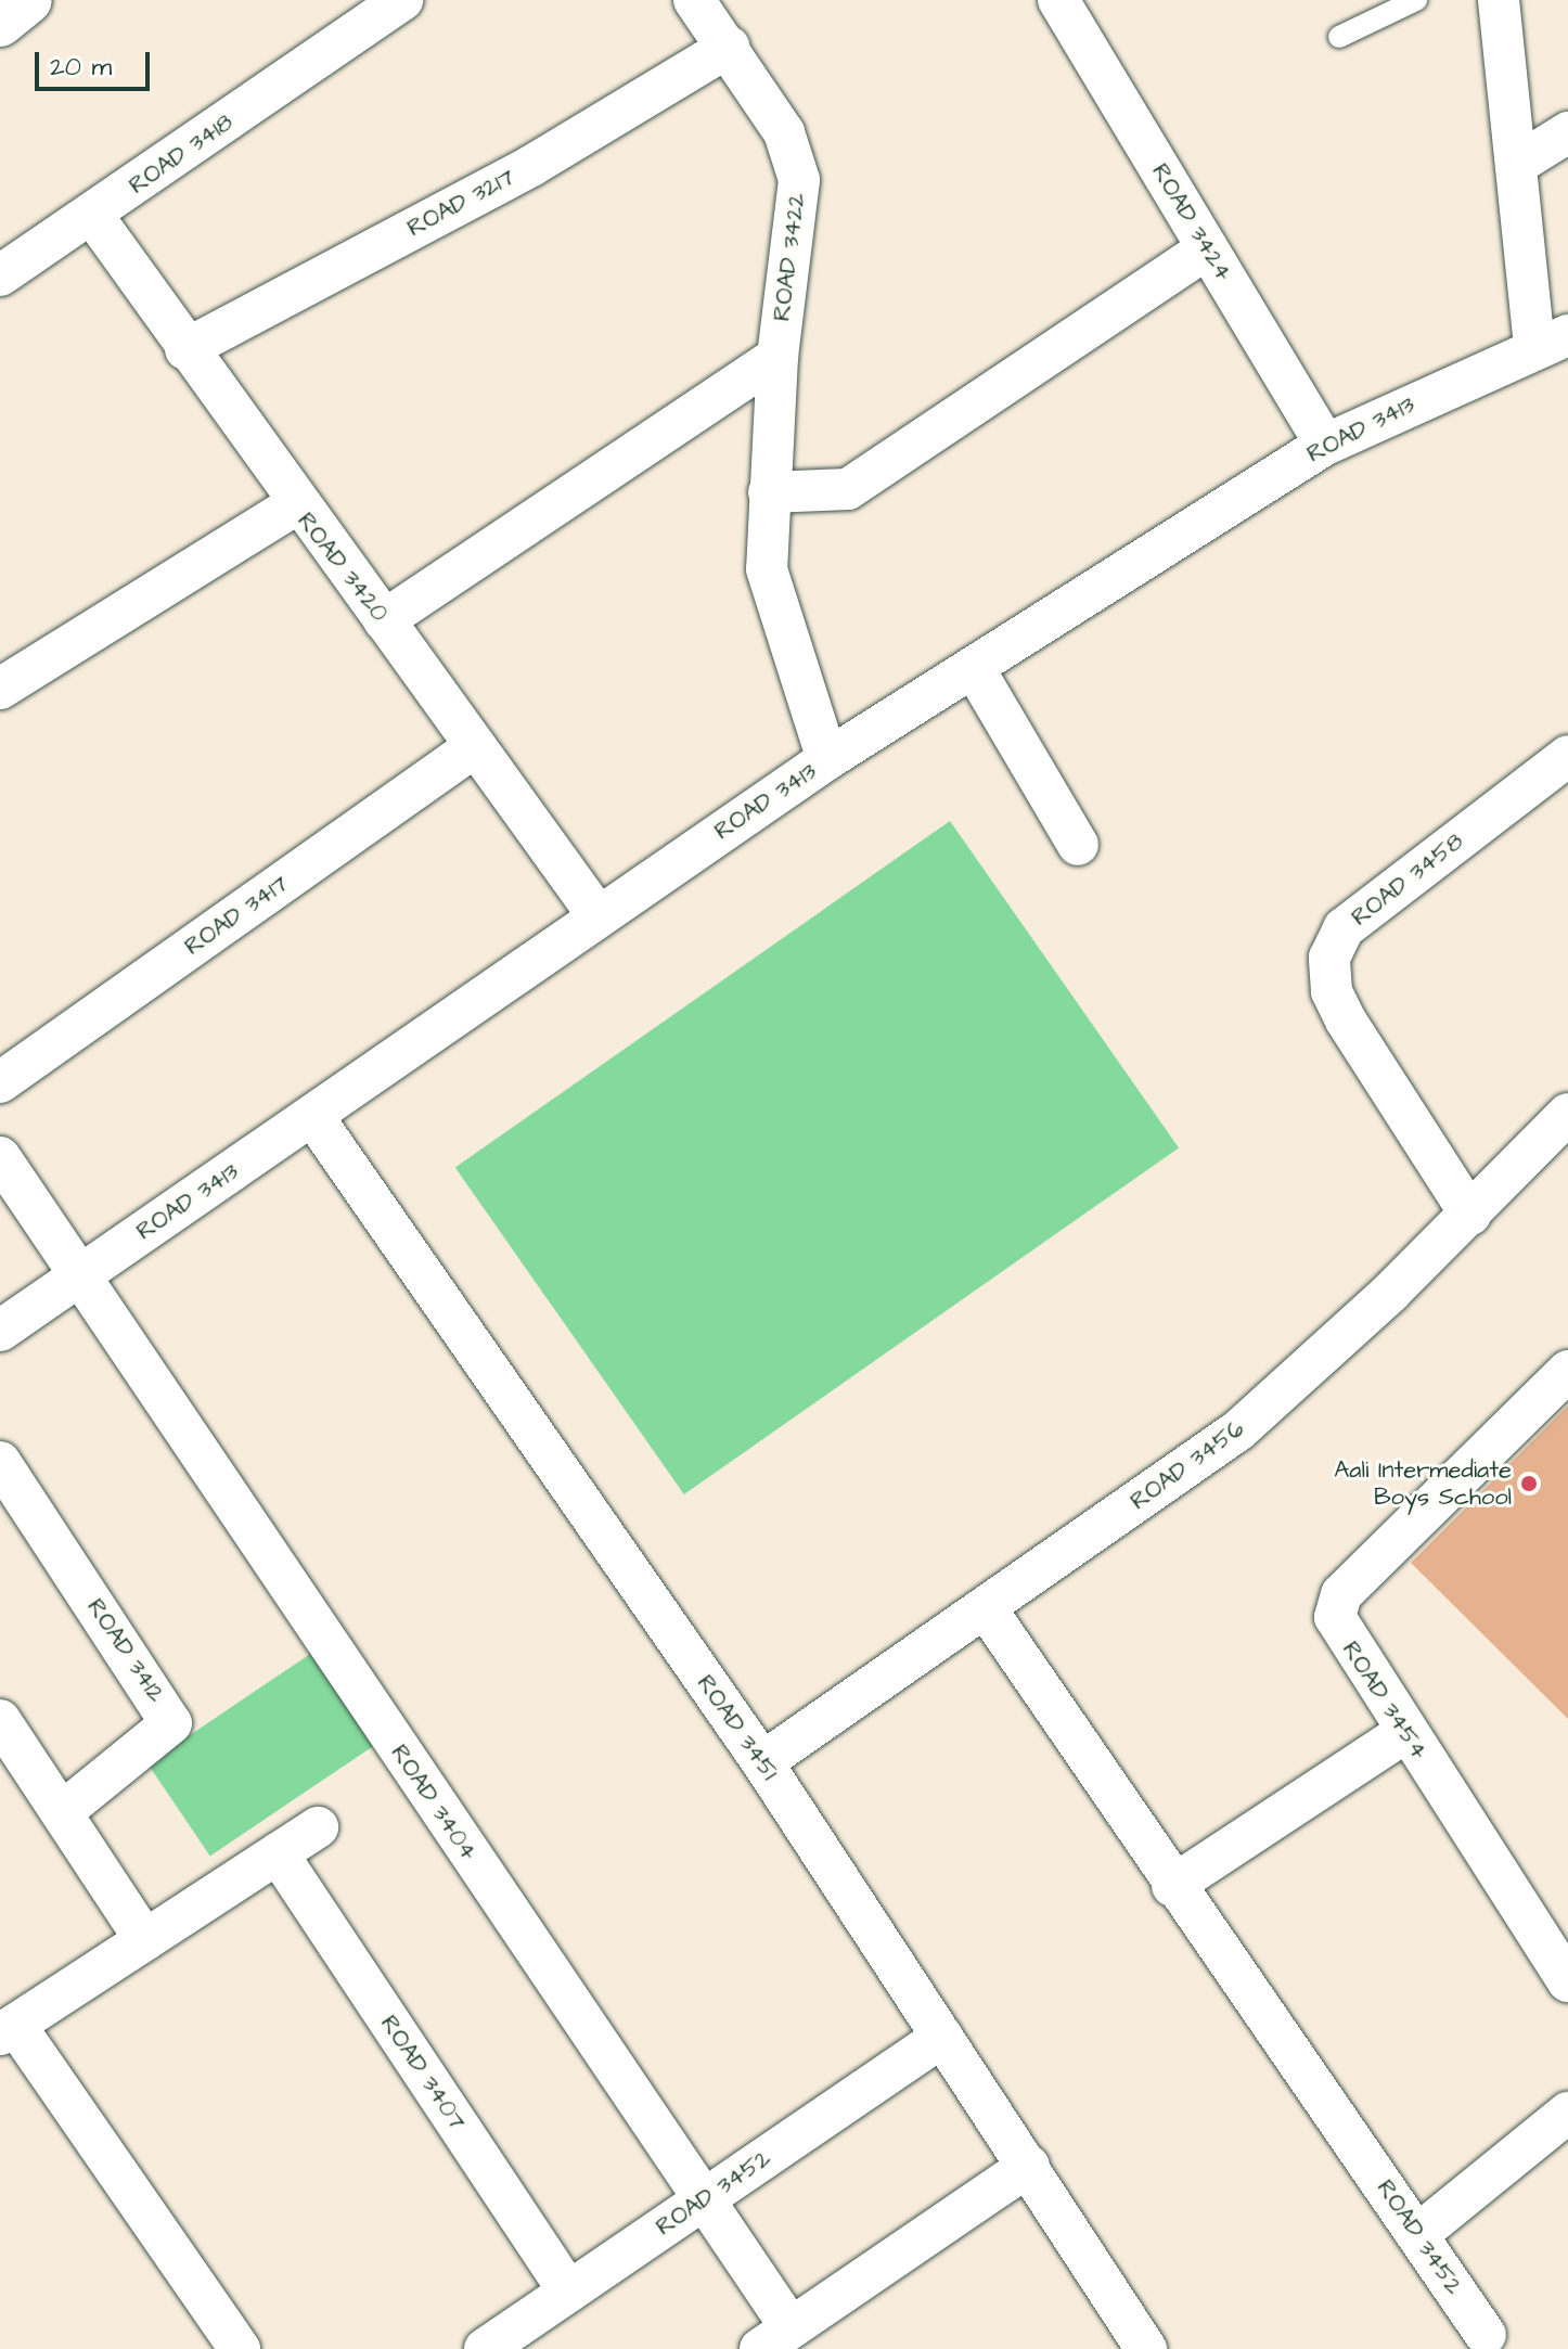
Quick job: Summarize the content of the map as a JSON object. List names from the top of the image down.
{
  "streets": {
    "street": [
      "ROAD 3418",
      "ROAD 3217",
      "ROAD 3424",
      "ROAD 3422",
      "ROAD 3413",
      "ROAD 3420",
      "ROAD 3458",
      "ROAD 3417",
      "ROAD 3456",
      "ROAD 3412",
      "ROAD 3454",
      "ROAD 3451",
      "ROAD 3404",
      "ROAD 3407",
      "ROAD 3452"
    ]
  },
  "crossings": [
    ["ROAD 3418", "ROAD 3420"],
    ["ROAD 3217", "ROAD 3422"],
    ["ROAD 3217", "ROAD 3420"],
    ["ROAD 3424", "ROAD 3413"],
    ["ROAD 3422", "ROAD 3413"],
    ["ROAD 3413", "ROAD 3420"],
    ["ROAD 3413", "ROAD 3451"],
    ["ROAD 3413", "ROAD 3404"],
    ["ROAD 3420", "ROAD 3417"],
    ["ROAD 3458", "ROAD 3456"],
    ["ROAD 3456", "ROAD 3451"],
    ["ROAD 3456", "ROAD 3452"],
    ["ROAD 3451", "ROAD 3452"],
    ["ROAD 3404", "ROAD 3452"],
    ["ROAD 3407", "ROAD 3452"]
  ],
  "places": ["Aali Intermediate Boys School"],
  "scale_bar": "20 m"
}
